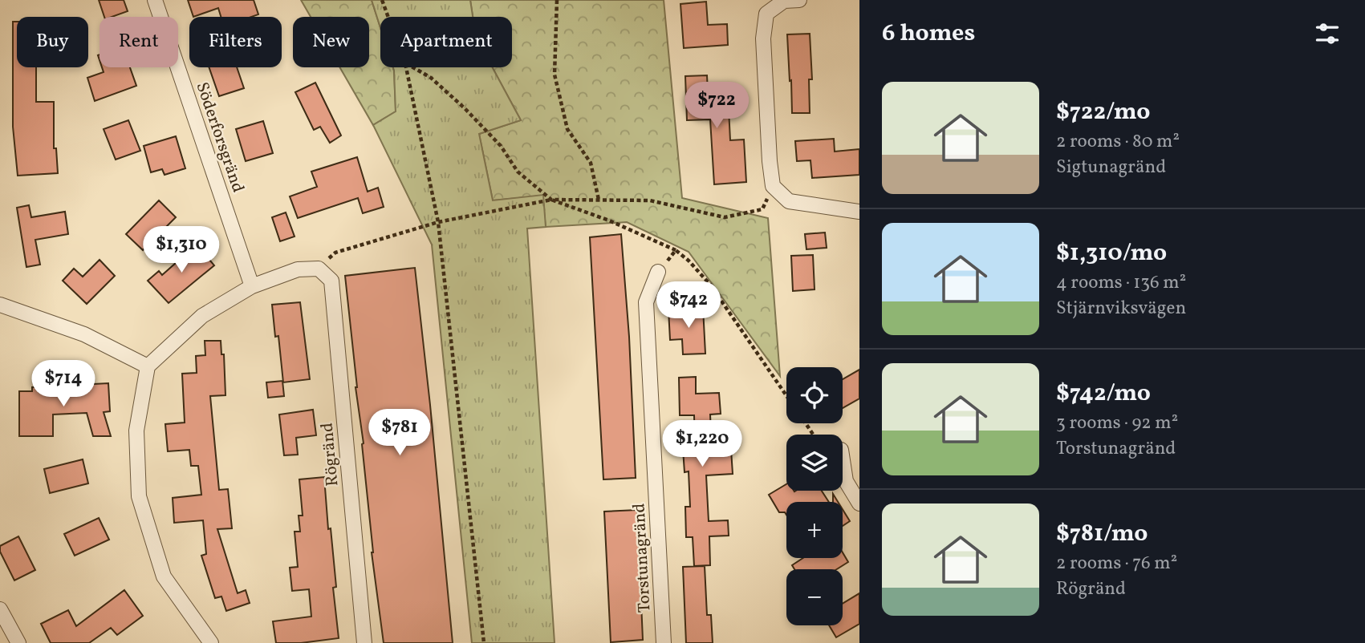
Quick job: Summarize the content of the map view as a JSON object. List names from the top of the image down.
{
  "streets": {
    "street": ["Söderforsgränd", "Rögränd", "Torstunagränd"]
  },
  "page": {
    "heading": "6 homes",
    "chip": [
      "Buy",
      "Rent",
      "Filters",
      "New",
      "Apartment"
    ],
    "list": [
      {
        "name": "$722/mo",
        "note": "2 rooms · 80 m² · Sigtunagränd"
      },
      {
        "name": "$1,310/mo",
        "note": "4 rooms · 136 m² · Stjärnviksvägen"
      },
      {
        "name": "$742/mo",
        "note": "3 rooms · 92 m² · Torstunagränd"
      },
      {
        "name": "$781/mo",
        "note": "2 rooms · 76 m² · Rögränd"
      }
    ],
    "price": [
      "$722",
      "$1,310",
      "$742",
      "$714",
      "$781",
      "$1,220"
    ],
    "map_buttons": ["+", "−"]
  }
}
